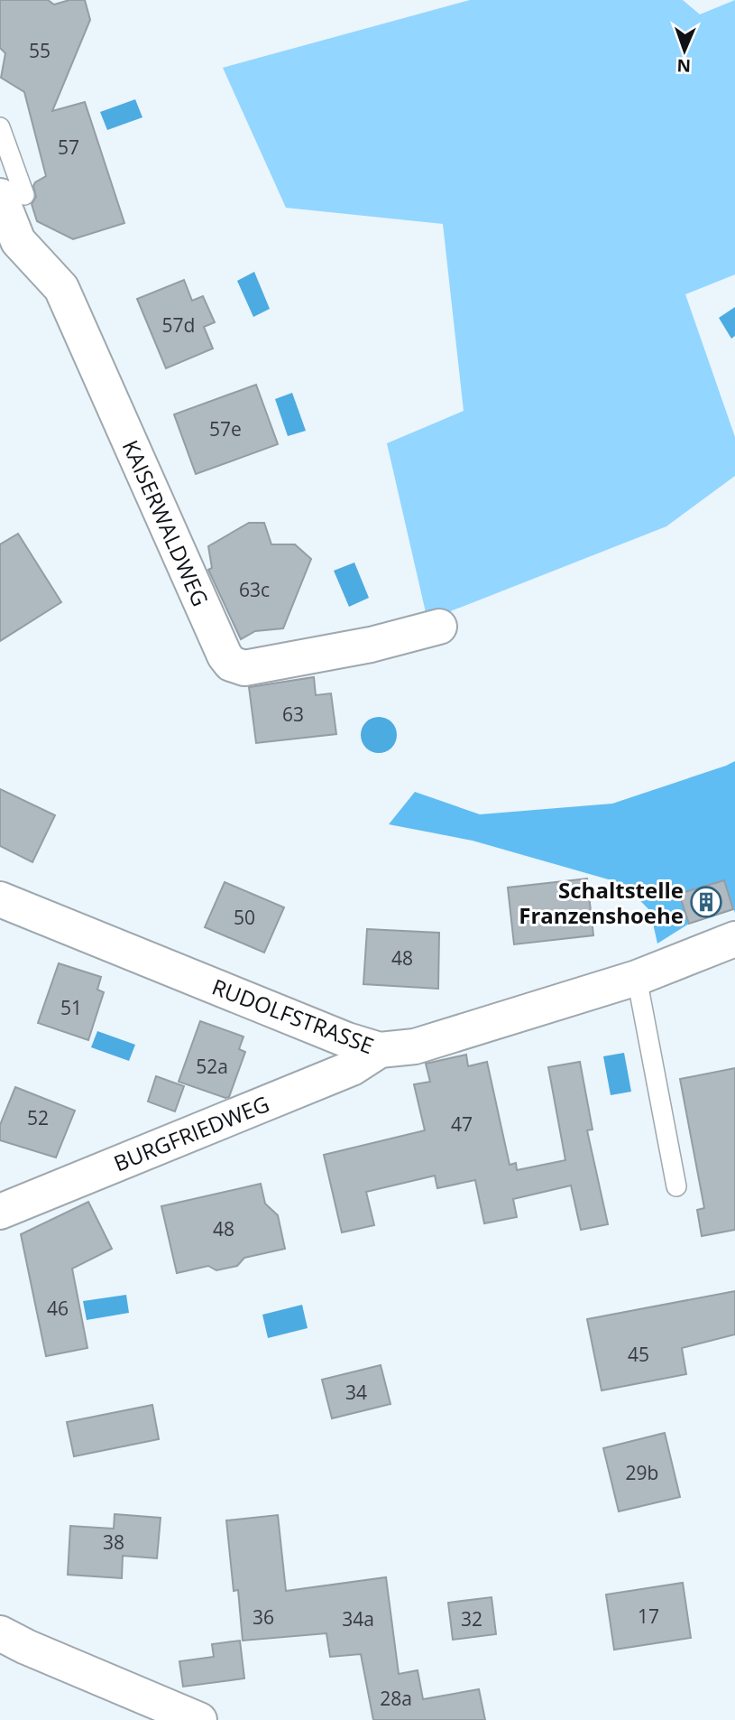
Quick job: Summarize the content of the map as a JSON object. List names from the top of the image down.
{
  "streets": {
    "street": ["KAISERWALDWEG", "RUDOLFSTRASSE", "BURGFRIEDWEG"]
  },
  "crossings": [
    ["RUDOLFSTRASSE", "BURGFRIEDWEG"]
  ],
  "places": {
    "building": ["Schaltstelle Franzenshoehe"]
  },
  "house_numbers": [
    "55",
    "57",
    "57d",
    "57e",
    "63c",
    "63",
    "50",
    "48",
    "51",
    "52a",
    "52",
    "47",
    "48",
    "46",
    "45",
    "34",
    "29b",
    "38",
    "17",
    "36",
    "34a",
    "32",
    "28a"
  ],
  "north": "bottom"
}
